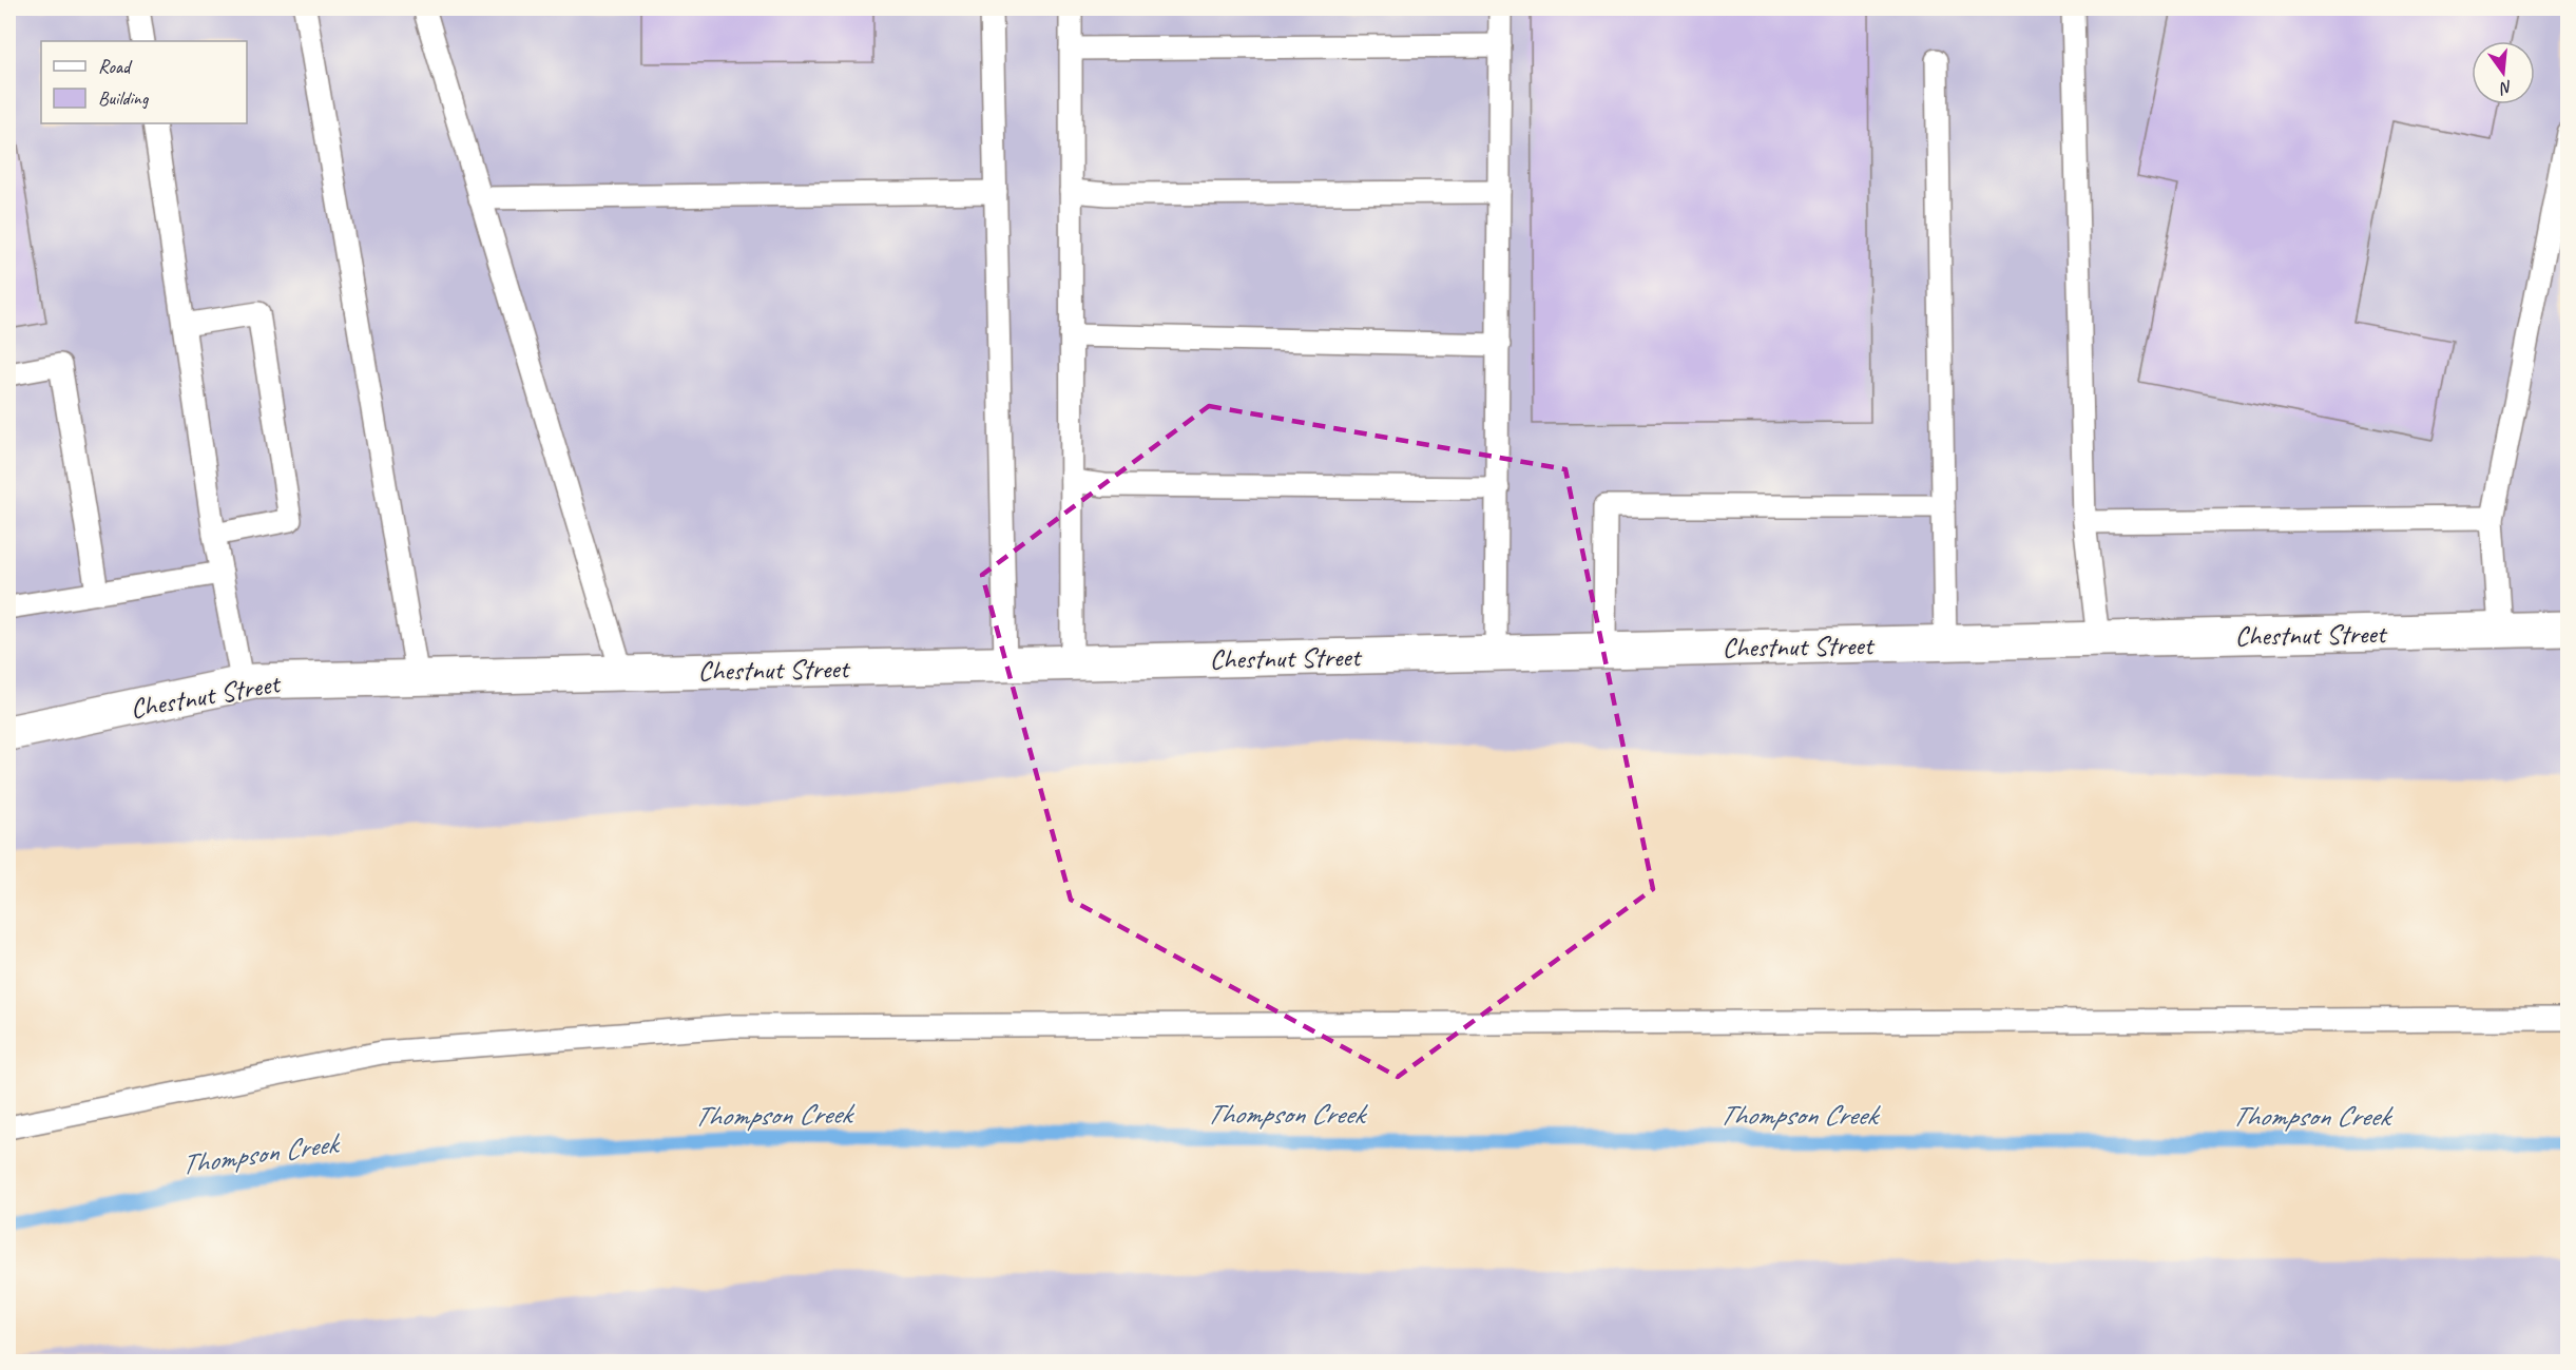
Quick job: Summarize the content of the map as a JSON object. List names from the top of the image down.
{
  "streets": {
    "street": ["Chestnut Street"]
  },
  "water": ["Thompson Creek"],
  "legend": ["Road", "Building"],
  "north": "bottom"
}
